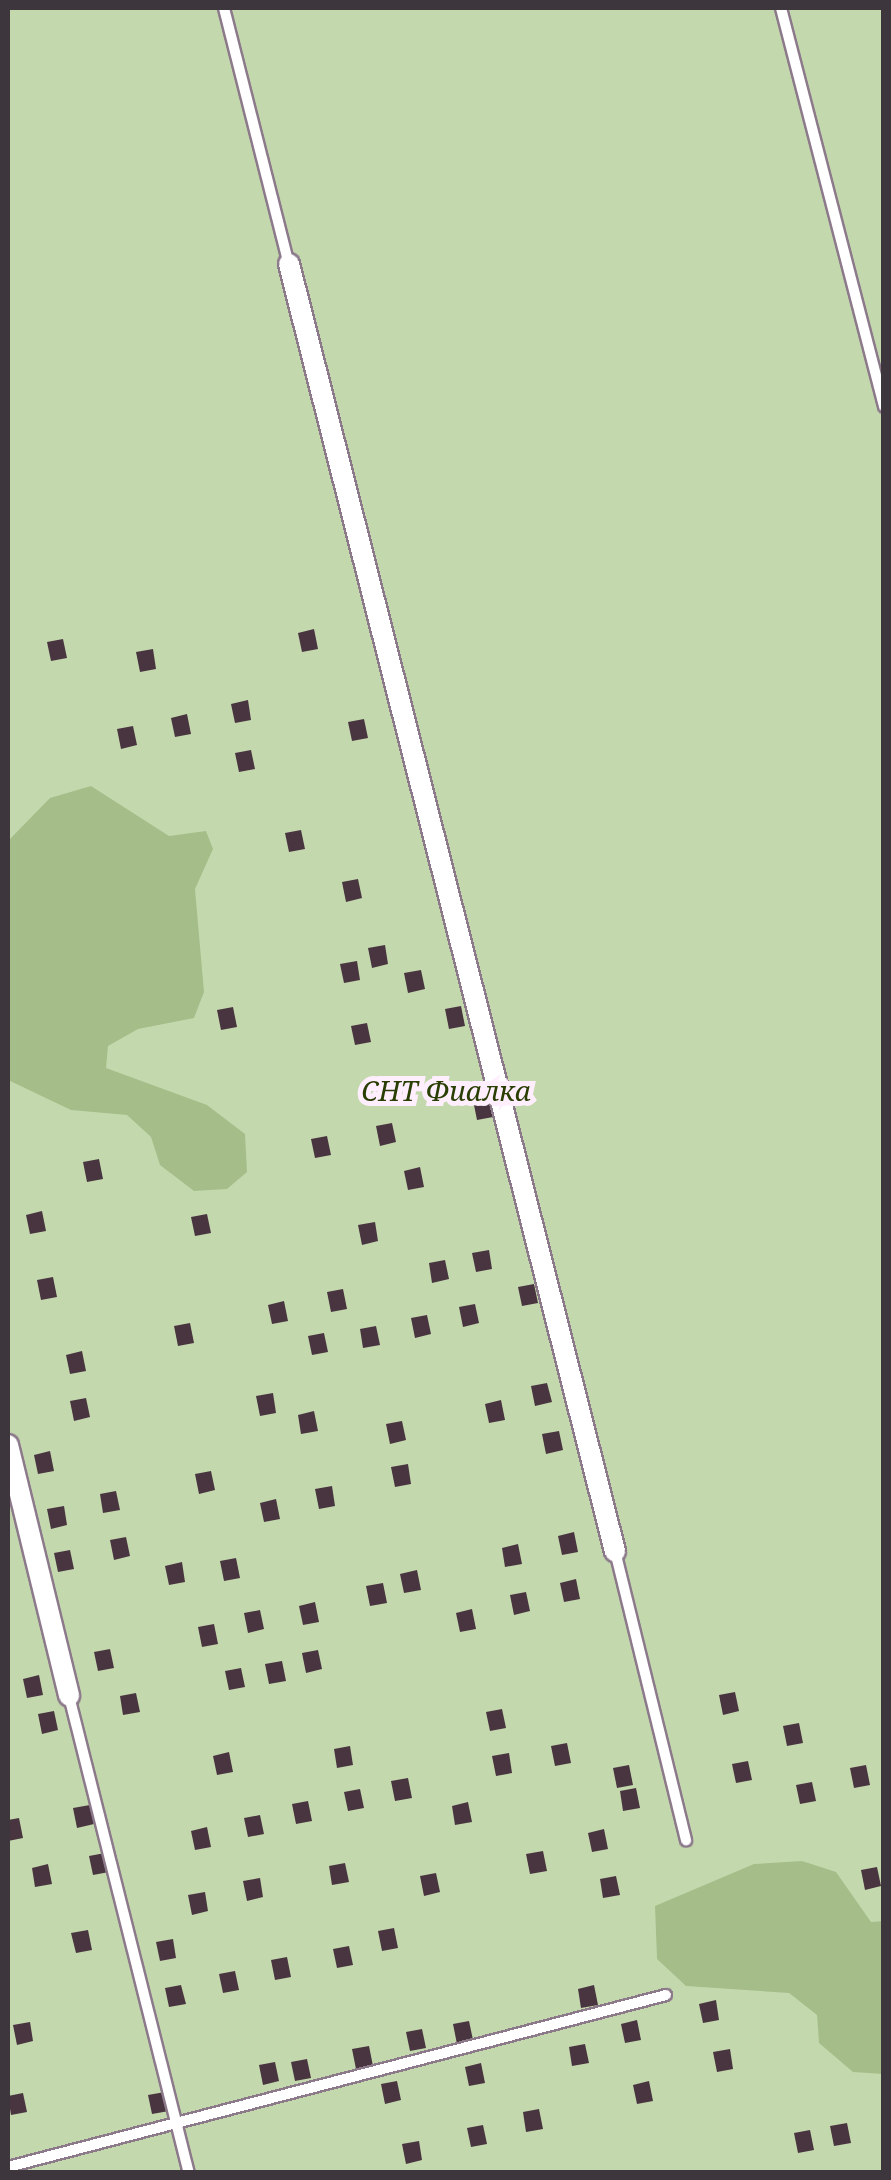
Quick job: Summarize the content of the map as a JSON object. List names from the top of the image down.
{
  "parks": ["СНТ Фиалка"]
}
